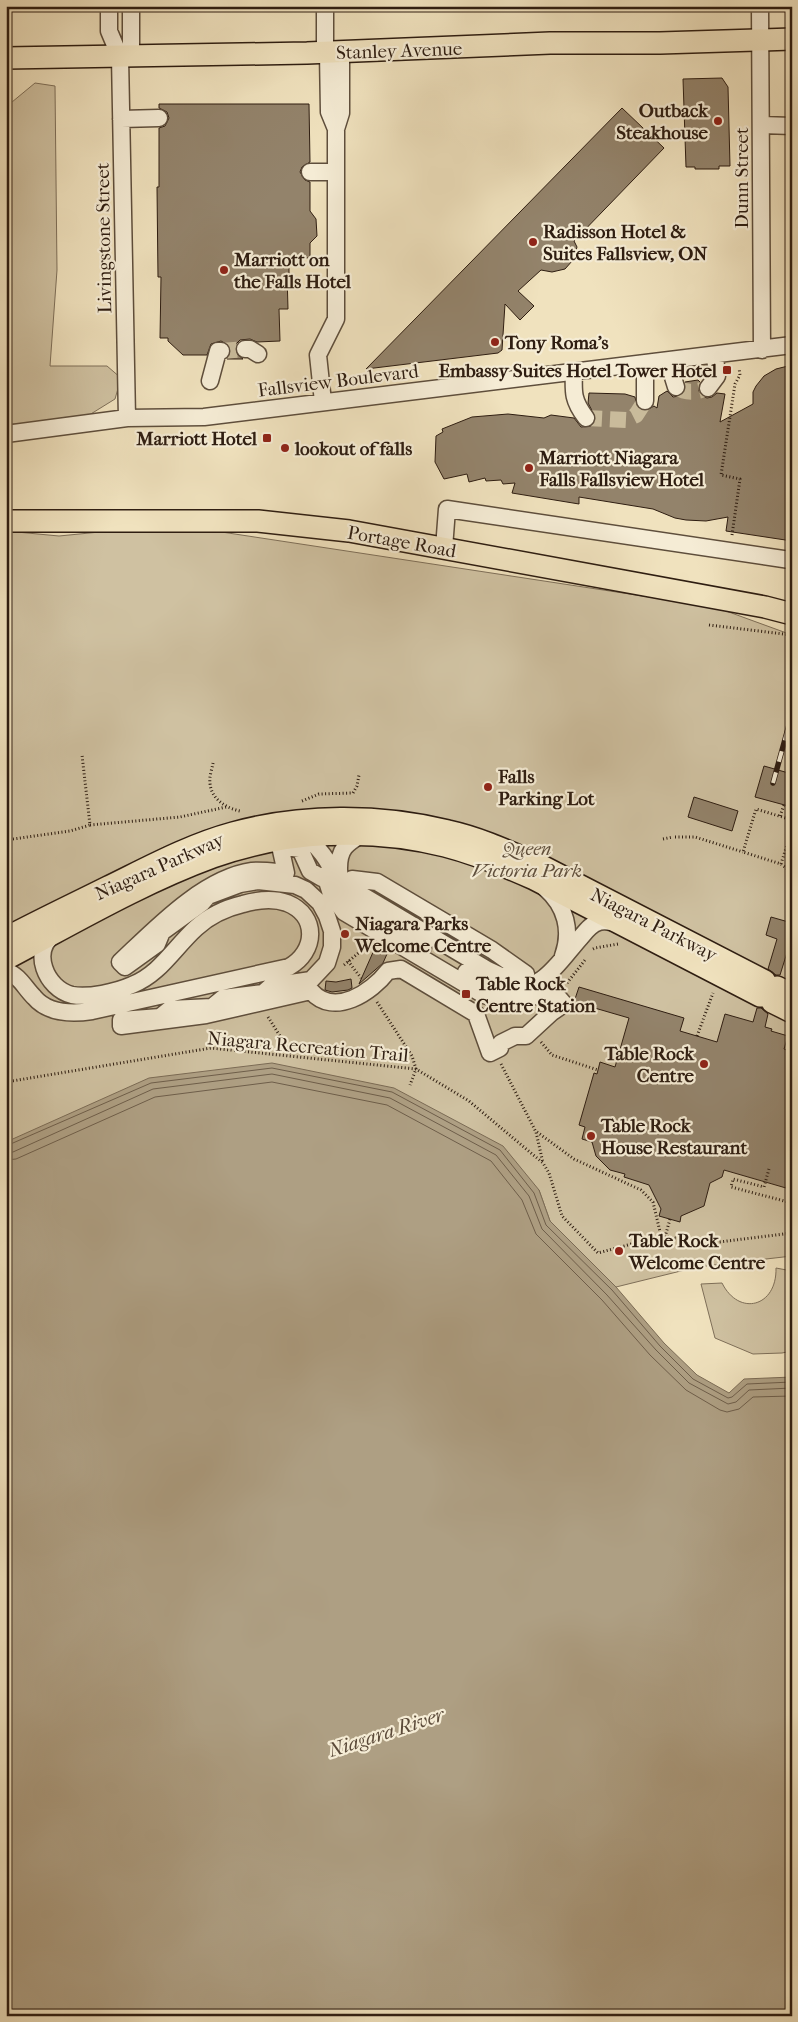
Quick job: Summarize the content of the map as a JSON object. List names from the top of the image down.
{
  "streets": {
    "main road": ["Stanley Avenue", "Portage Road", "Niagara Parkway"],
    "street": ["Dunn Street", "Livingstone Street", "Fallsview Boulevard"],
    "path": ["Niagara Recreation Trail"]
  },
  "crossings": [
    ["Stanley Avenue", "Dunn Street"],
    ["Stanley Avenue", "Livingstone Street"],
    ["Dunn Street", "Fallsview Boulevard"],
    ["Livingstone Street", "Fallsview Boulevard"]
  ],
  "water": ["Niagara River"],
  "parks": ["Queen Victoria Park"],
  "places": {
    "other": [
      "Outback Steakhouse",
      "Radisson Hotel & Suites Fallsview, ON",
      "Marriott on the Falls Hotel",
      "Tony Roma's",
      "lookout of falls",
      "Marriott Niagara Falls Fallsview Hotel",
      "Falls Parking Lot",
      "Niagara Parks Welcome Centre",
      "Table Rock Centre",
      "Table Rock House Restaurant",
      "Table Rock Welcome Centre"
    ],
    "transit": ["Embassy Suites Hotel Tower Hotel", "Marriott Hotel", "Table Rock Centre Station"]
  }
}
